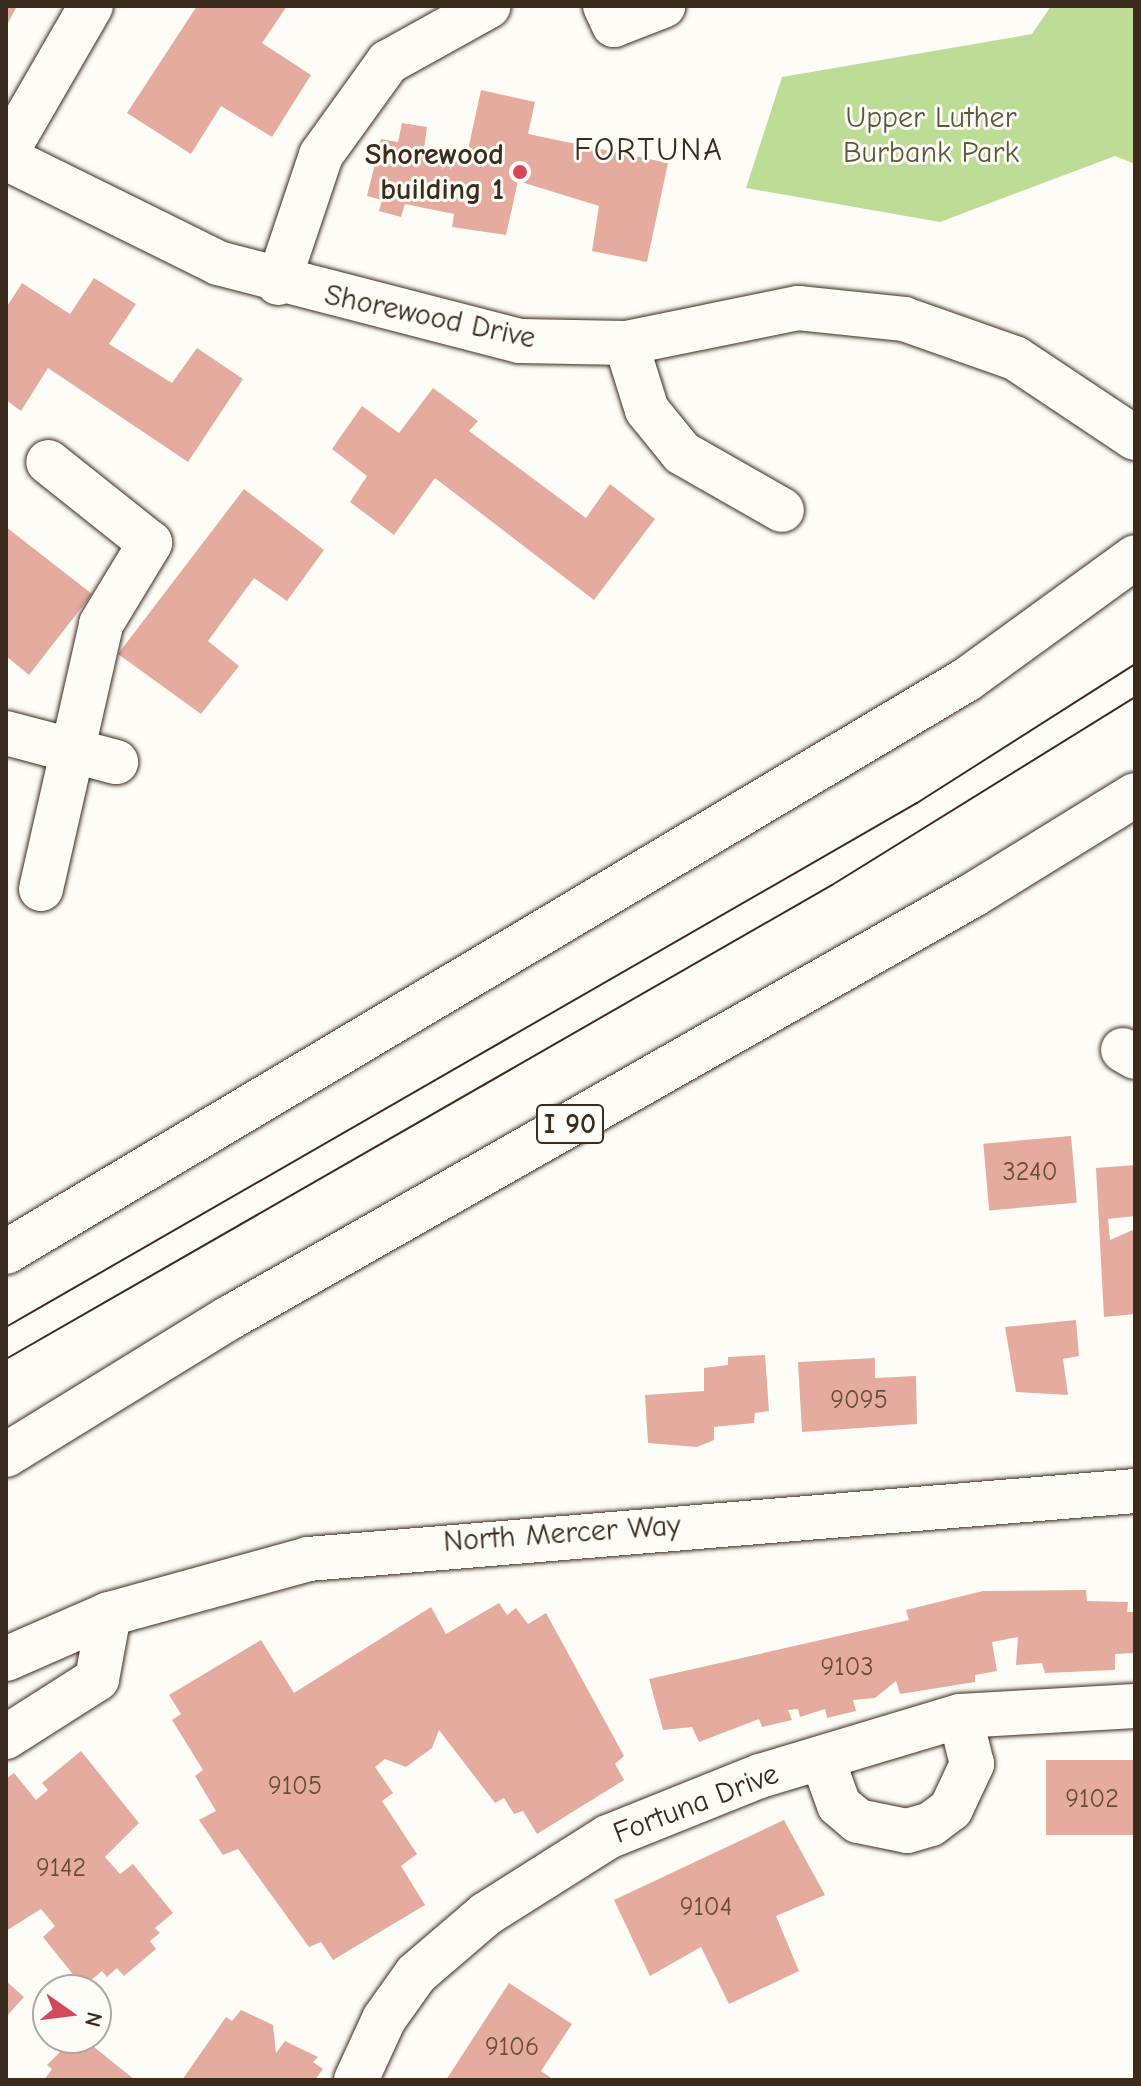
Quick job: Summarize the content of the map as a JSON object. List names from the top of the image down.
{
  "streets": {
    "main road": [
      "Shorewood Drive",
      "I 90",
      "North Mercer Way",
      "Fortuna Drive"
    ]
  },
  "districts": ["FORTUNA"],
  "parks": ["Upper Luther Burbank Park"],
  "places": ["Shorewood building 1"],
  "house_numbers": [
    "3240",
    "9095",
    "9103",
    "9105",
    "9102",
    "9142",
    "9104",
    "9106"
  ],
  "north": "right"
}
